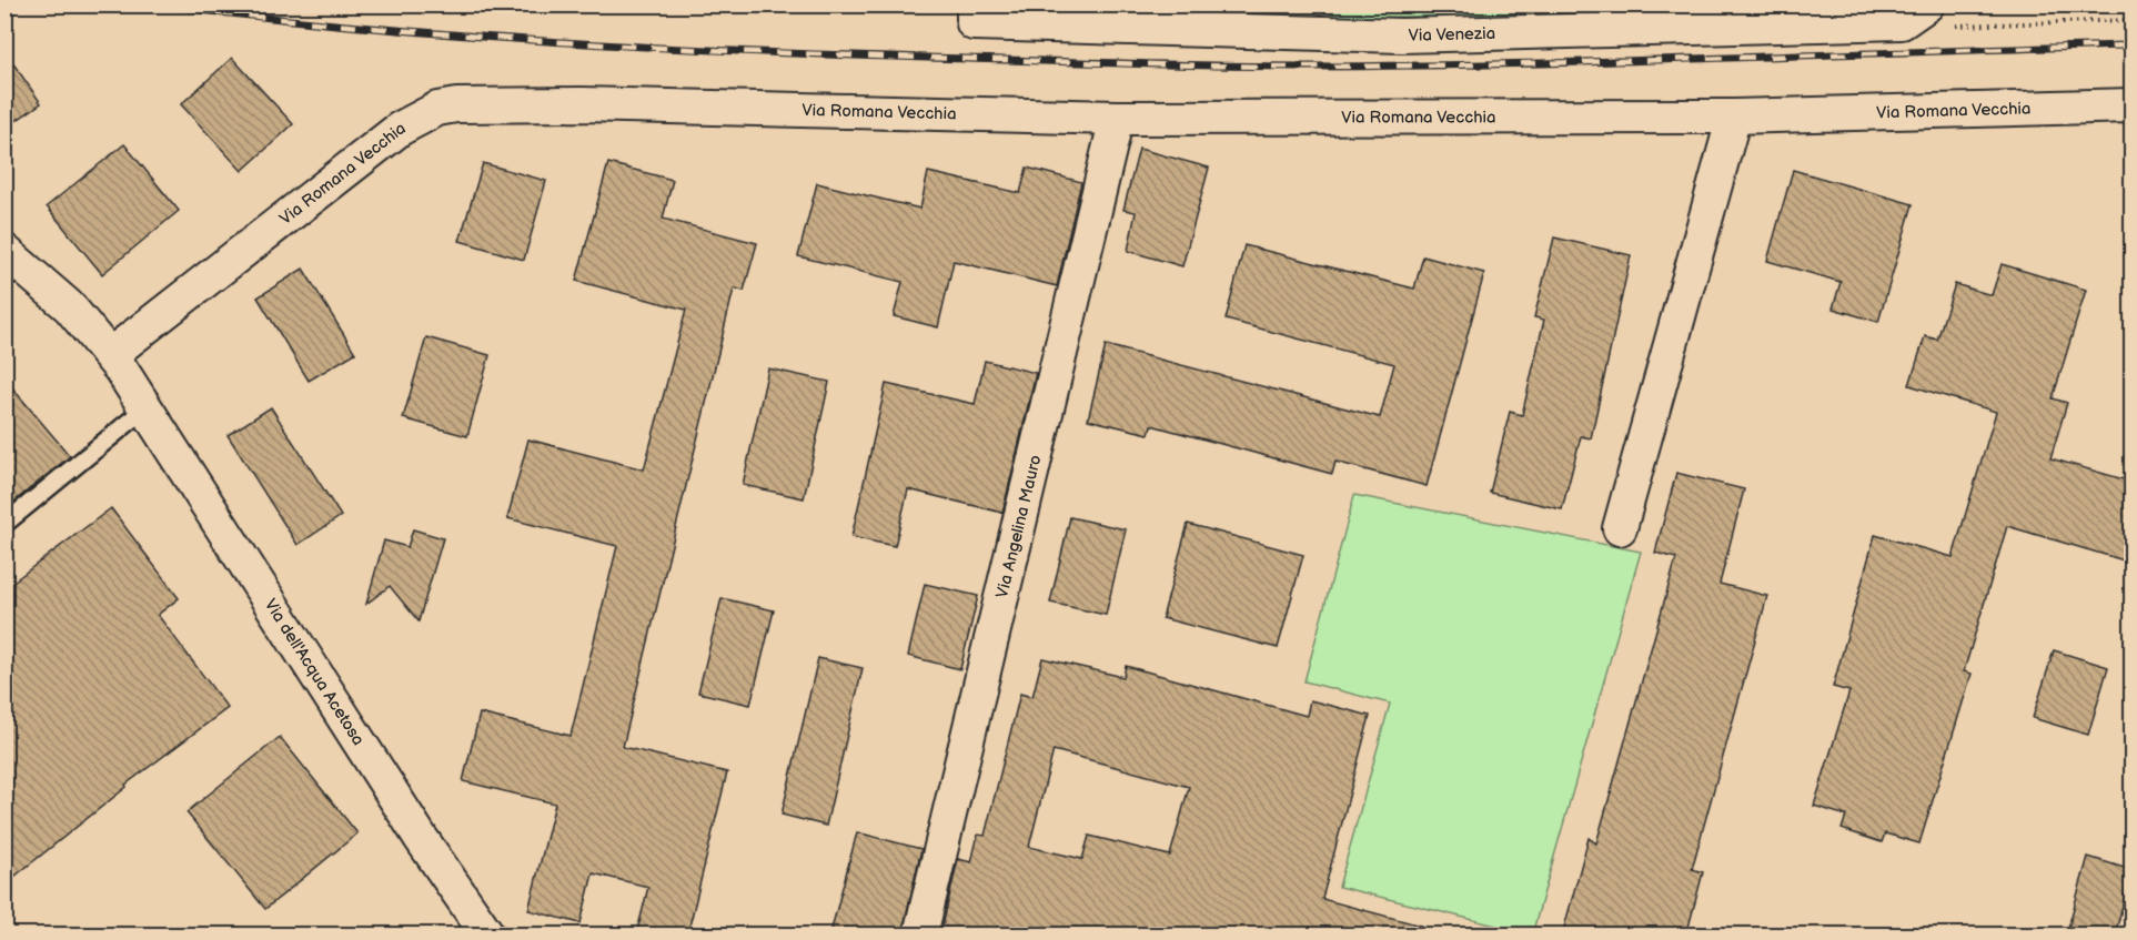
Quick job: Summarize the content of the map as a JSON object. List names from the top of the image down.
{
  "streets": {
    "street": [
      "Via Venezia",
      "Via Romana Vecchia",
      "Via Angelina Mauro",
      "Via dell'Acqua Acetosa"
    ]
  },
  "crossings": [
    ["Via Romana Vecchia", "Via Angelina Mauro"],
    ["Via Romana Vecchia", "Via dell'Acqua Acetosa"]
  ]
}
